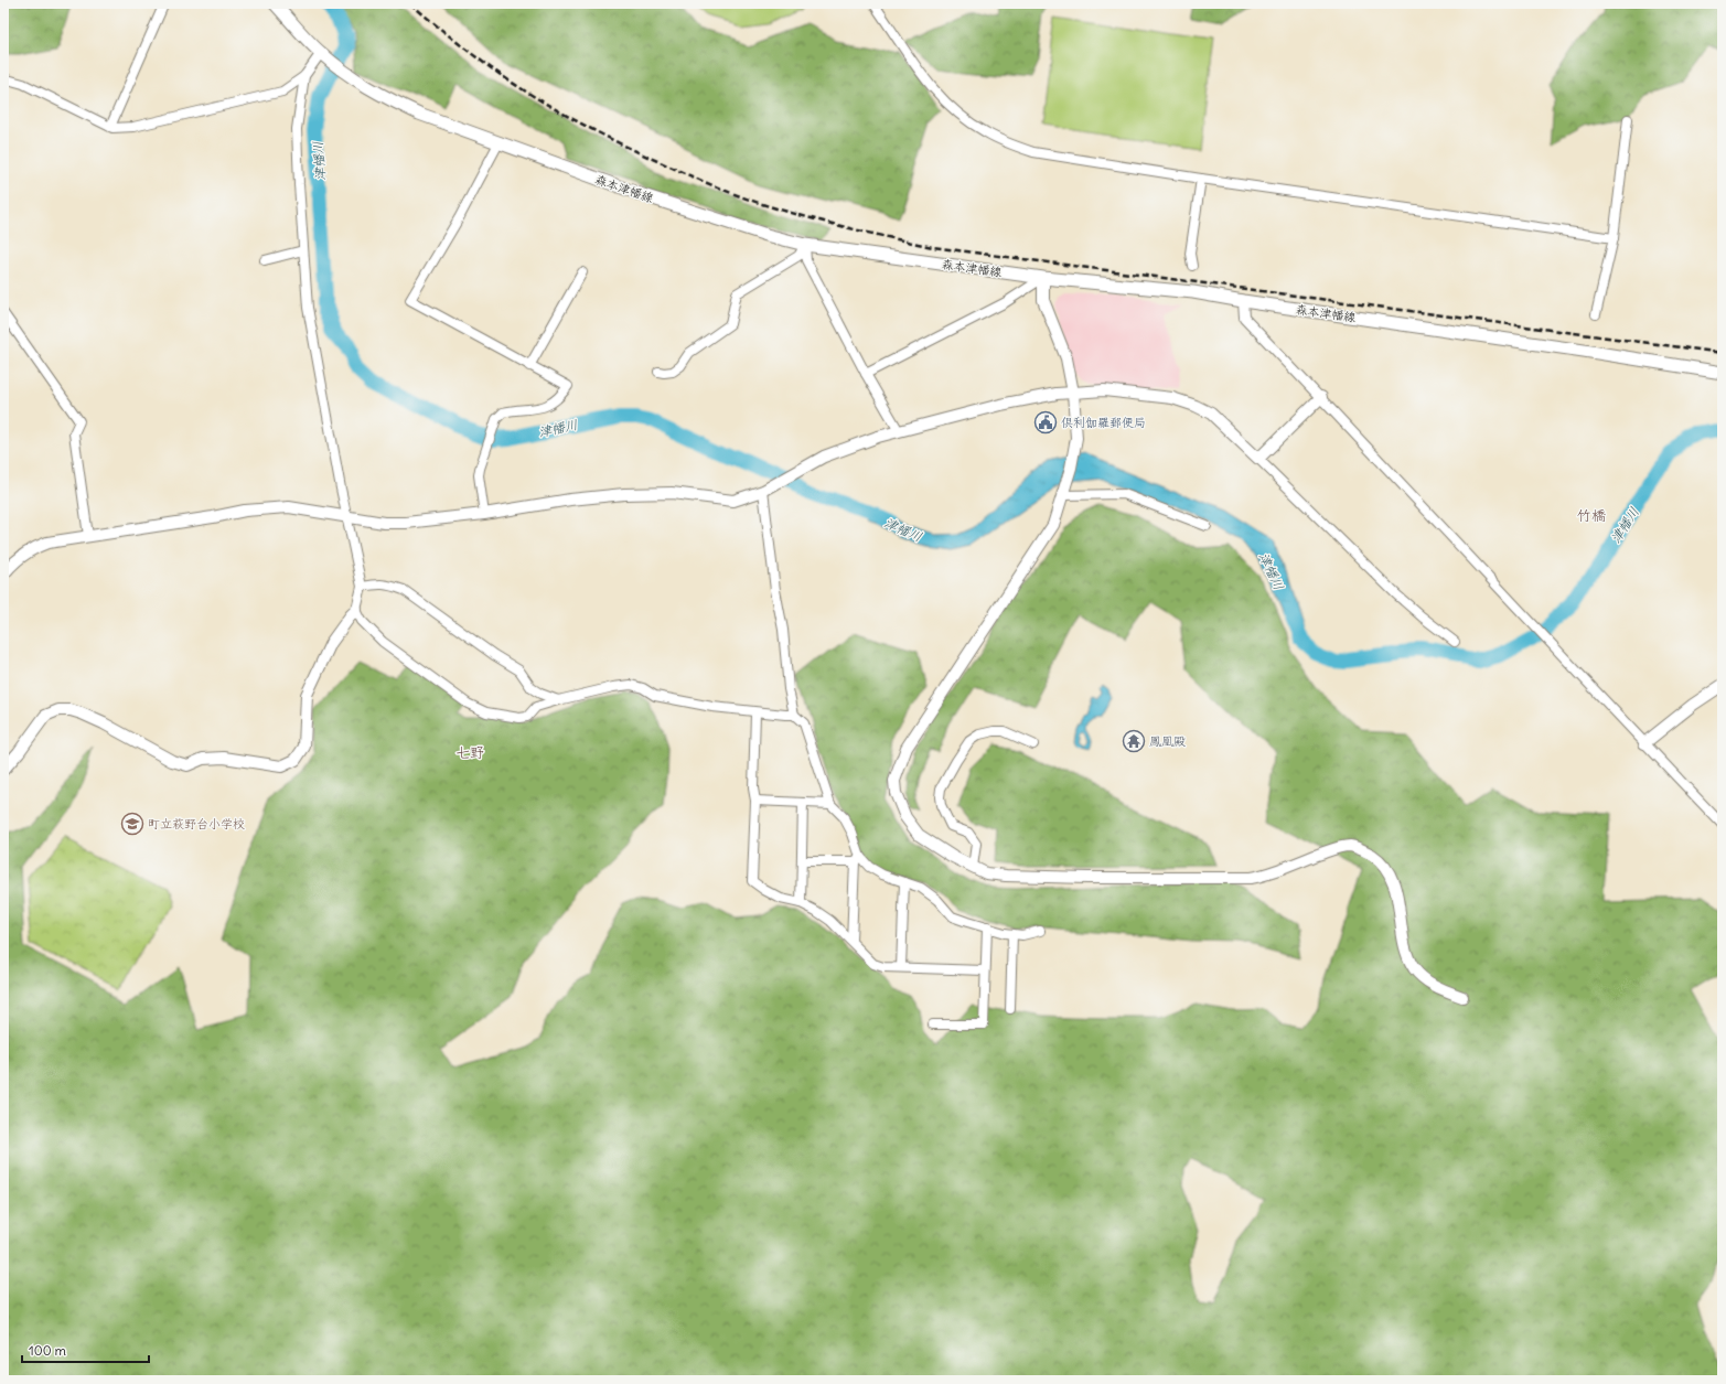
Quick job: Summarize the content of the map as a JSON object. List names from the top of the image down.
{
  "streets": {
    "main road": ["森本津幡線"]
  },
  "districts": ["竹橋", "七野"],
  "water": ["津幡川"],
  "places": {
    "public building": ["倶利伽羅郵便局"],
    "temple": ["鳳凰殿"],
    "school or university": ["町立萩野台小学校"]
  },
  "scale_bar": "100 m"
}
